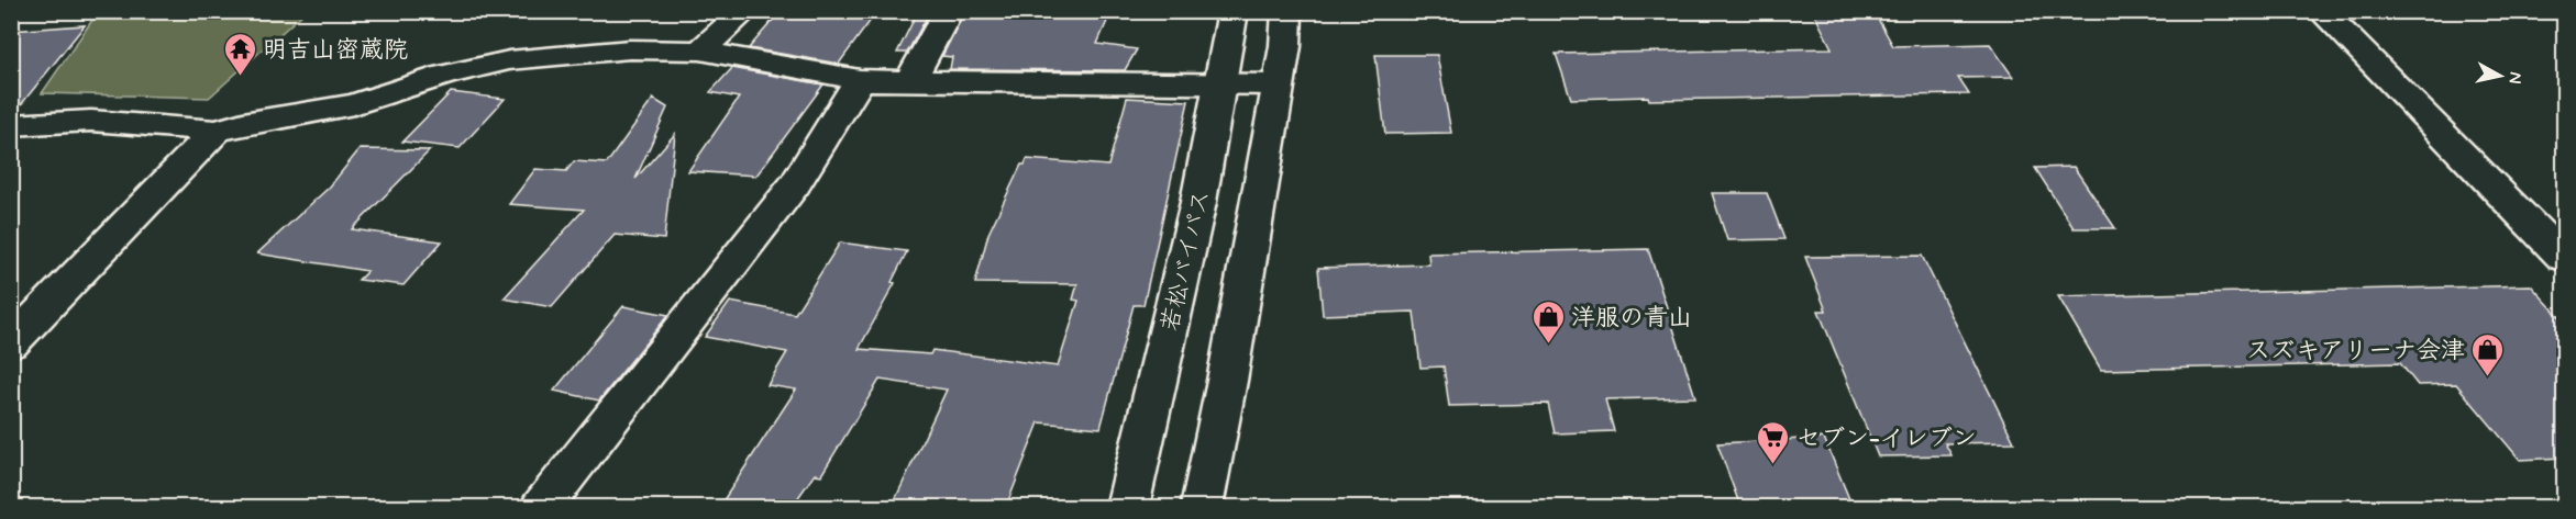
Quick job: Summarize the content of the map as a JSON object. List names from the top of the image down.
{
  "streets": {
    "main road": ["若松バイパス"]
  },
  "places": {
    "temple": ["明吉山密蔵院"],
    "shop": ["洋服の青山", "スズキアリーナ会津"],
    "supermarket": ["セブン-イレブン"]
  },
  "north": "right"
}
